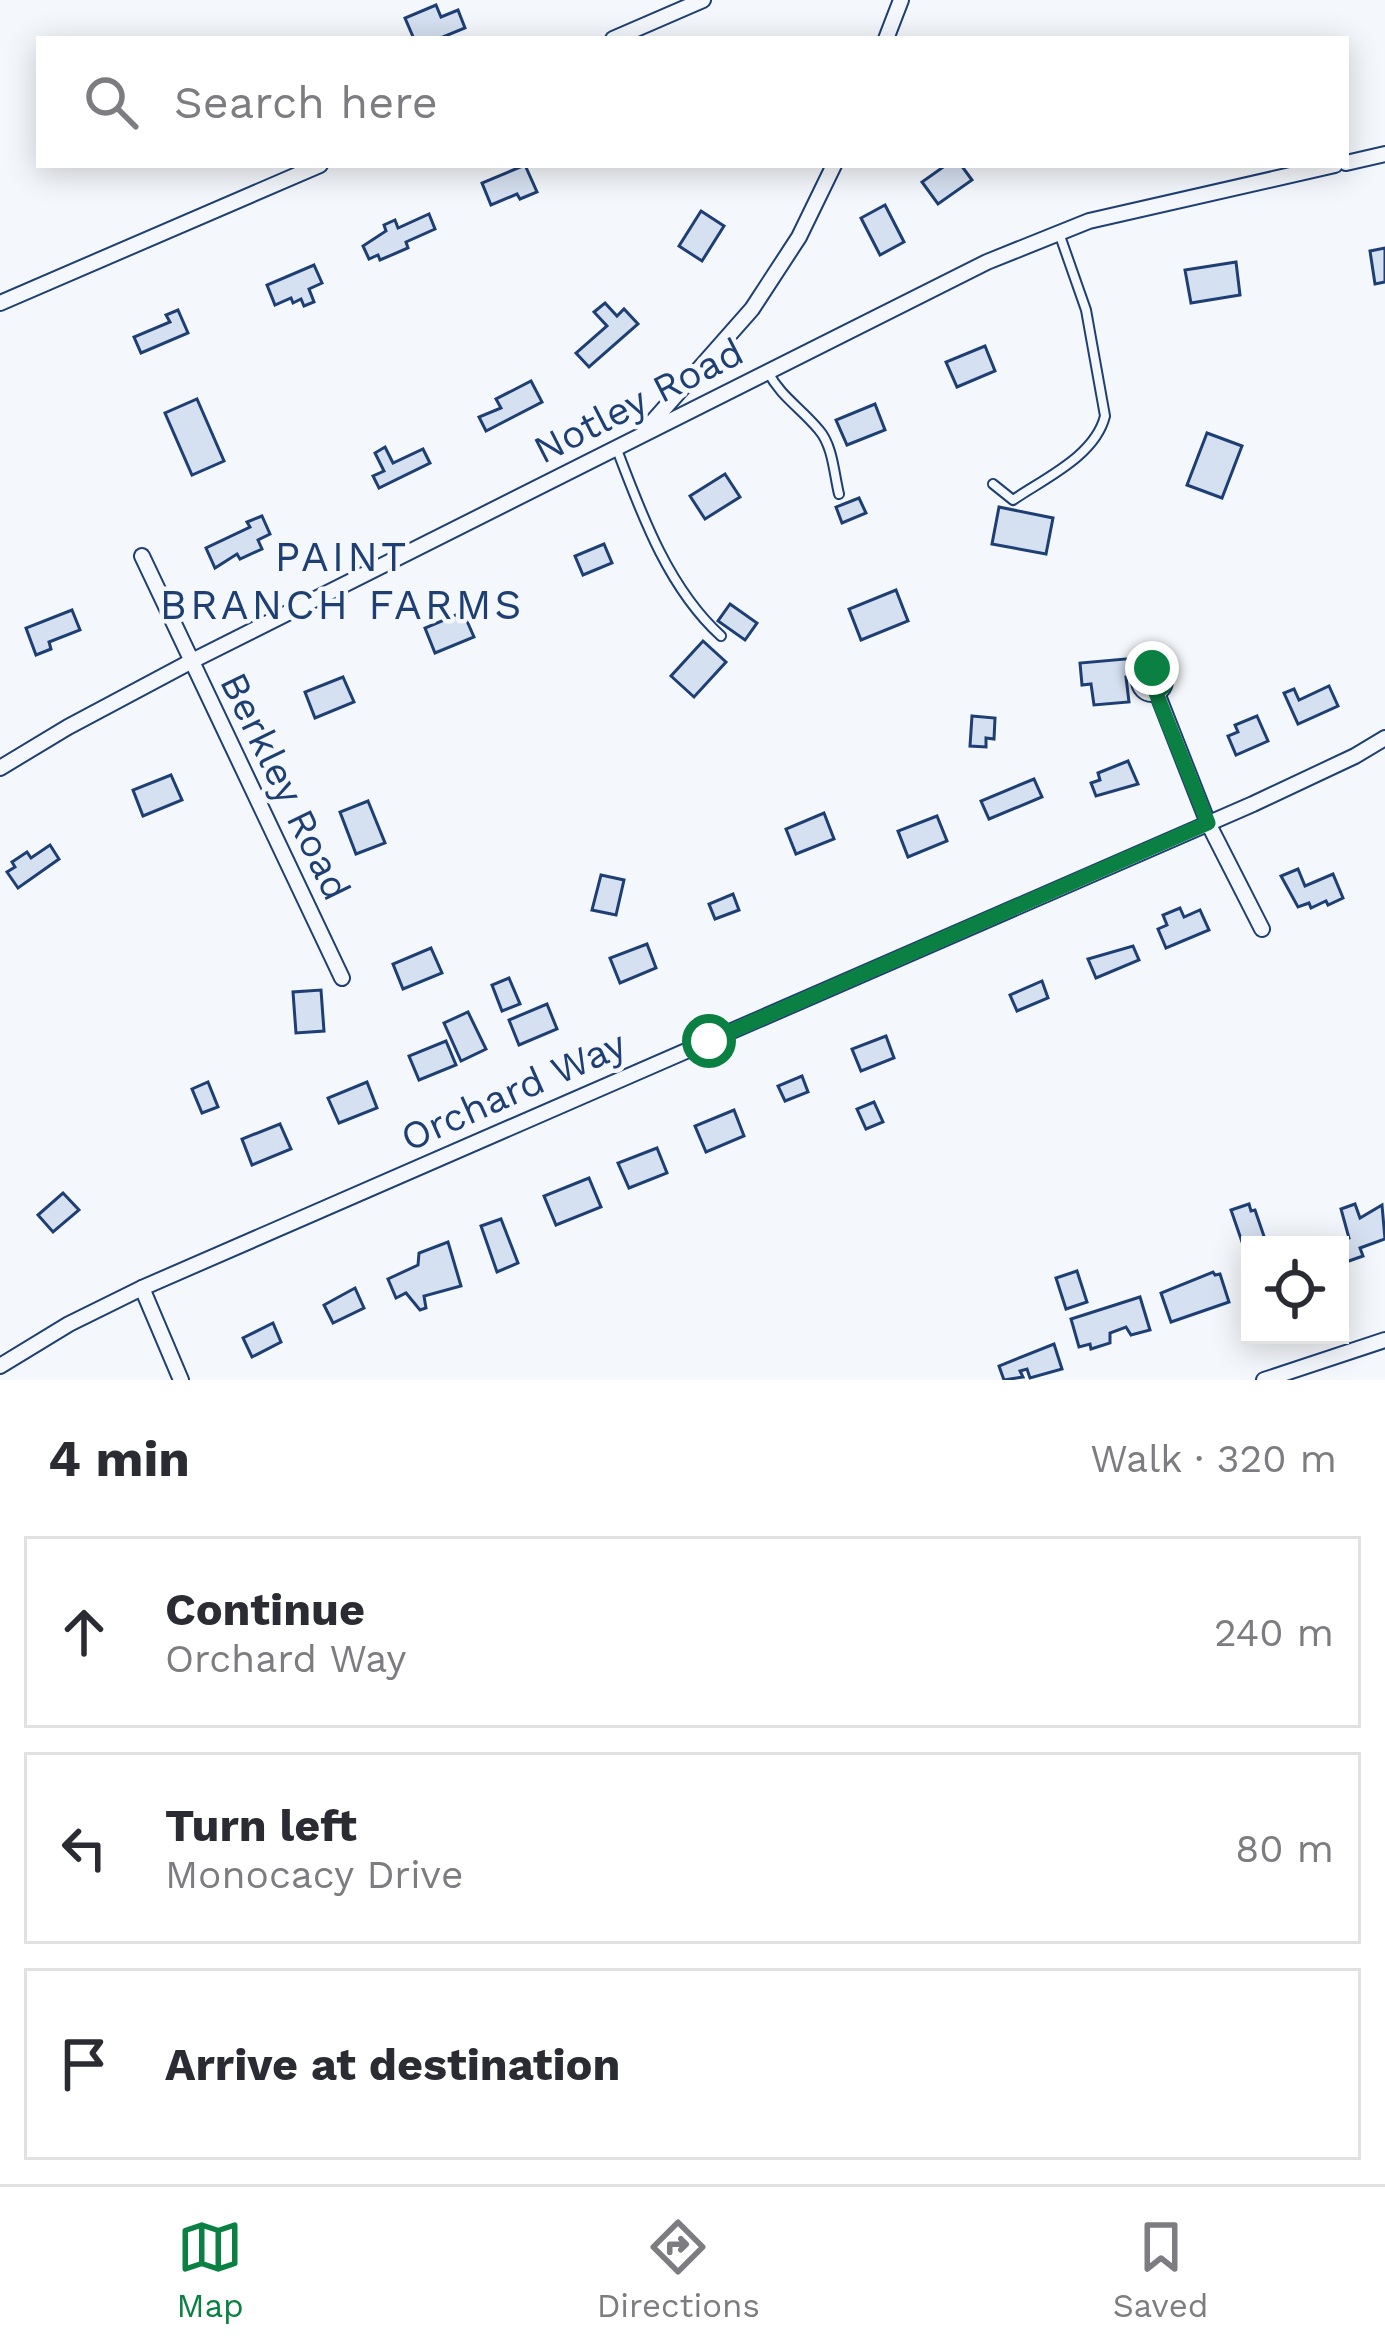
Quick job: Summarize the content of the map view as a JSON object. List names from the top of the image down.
{
  "streets": {
    "street": ["Notley Road", "Berkley Road", "Orchard Way"]
  },
  "crossings": [
    ["Notley Road", "Berkley Road"]
  ],
  "districts": ["PAINT BRANCH FARMS"],
  "page": {
    "search": "Search here",
    "heading": ["4 min", "Walk · 320 m"],
    "list": [
      ["Continue", "Orchard Way", "240 m"],
      ["Turn left", "Monocacy Drive", "80 m"],
      "Arrive at destination"
    ],
    "nav": ["Map", "Directions", "Saved"]
  }
}
